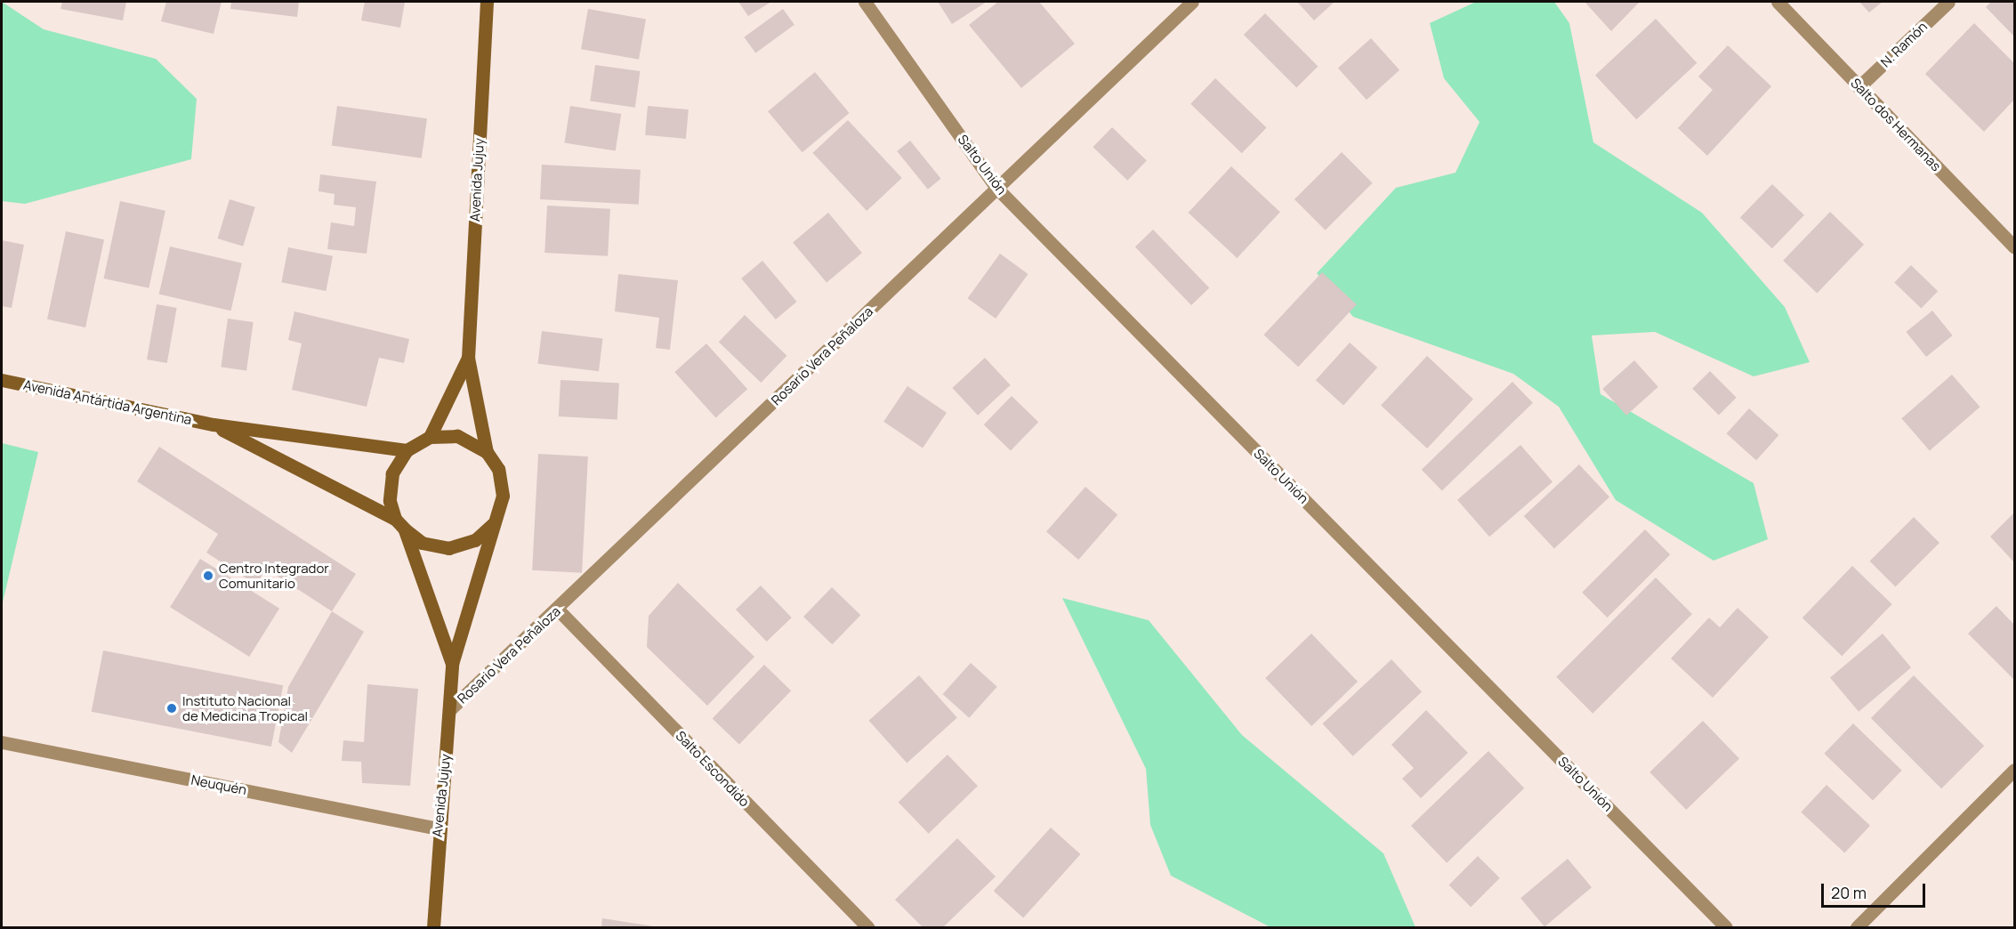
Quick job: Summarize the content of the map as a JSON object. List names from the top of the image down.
{
  "streets": {
    "street": [
      "N. Ramón",
      "Salto dos Hermanas",
      "Salto Unión",
      "Avenida Jujuy",
      "Rosario Vera Peñaloza",
      "Avenida Antártida Argentina",
      "Salto Escondido",
      "Neuquén"
    ]
  },
  "crossings": [
    ["N. Ramón", "Salto dos Hermanas"],
    ["Salto Unión", "Rosario Vera Peñaloza"],
    ["Avenida Jujuy", "Rosario Vera Peñaloza"],
    ["Avenida Jujuy", "Avenida Antártida Argentina"],
    ["Avenida Jujuy", "Neuquén"],
    ["Rosario Vera Peñaloza", "Salto Escondido"]
  ],
  "places": ["Centro Integrador Comunitario", "Instituto Nacional de Medicina Tropical"],
  "scale_bar": "20 m"
}
